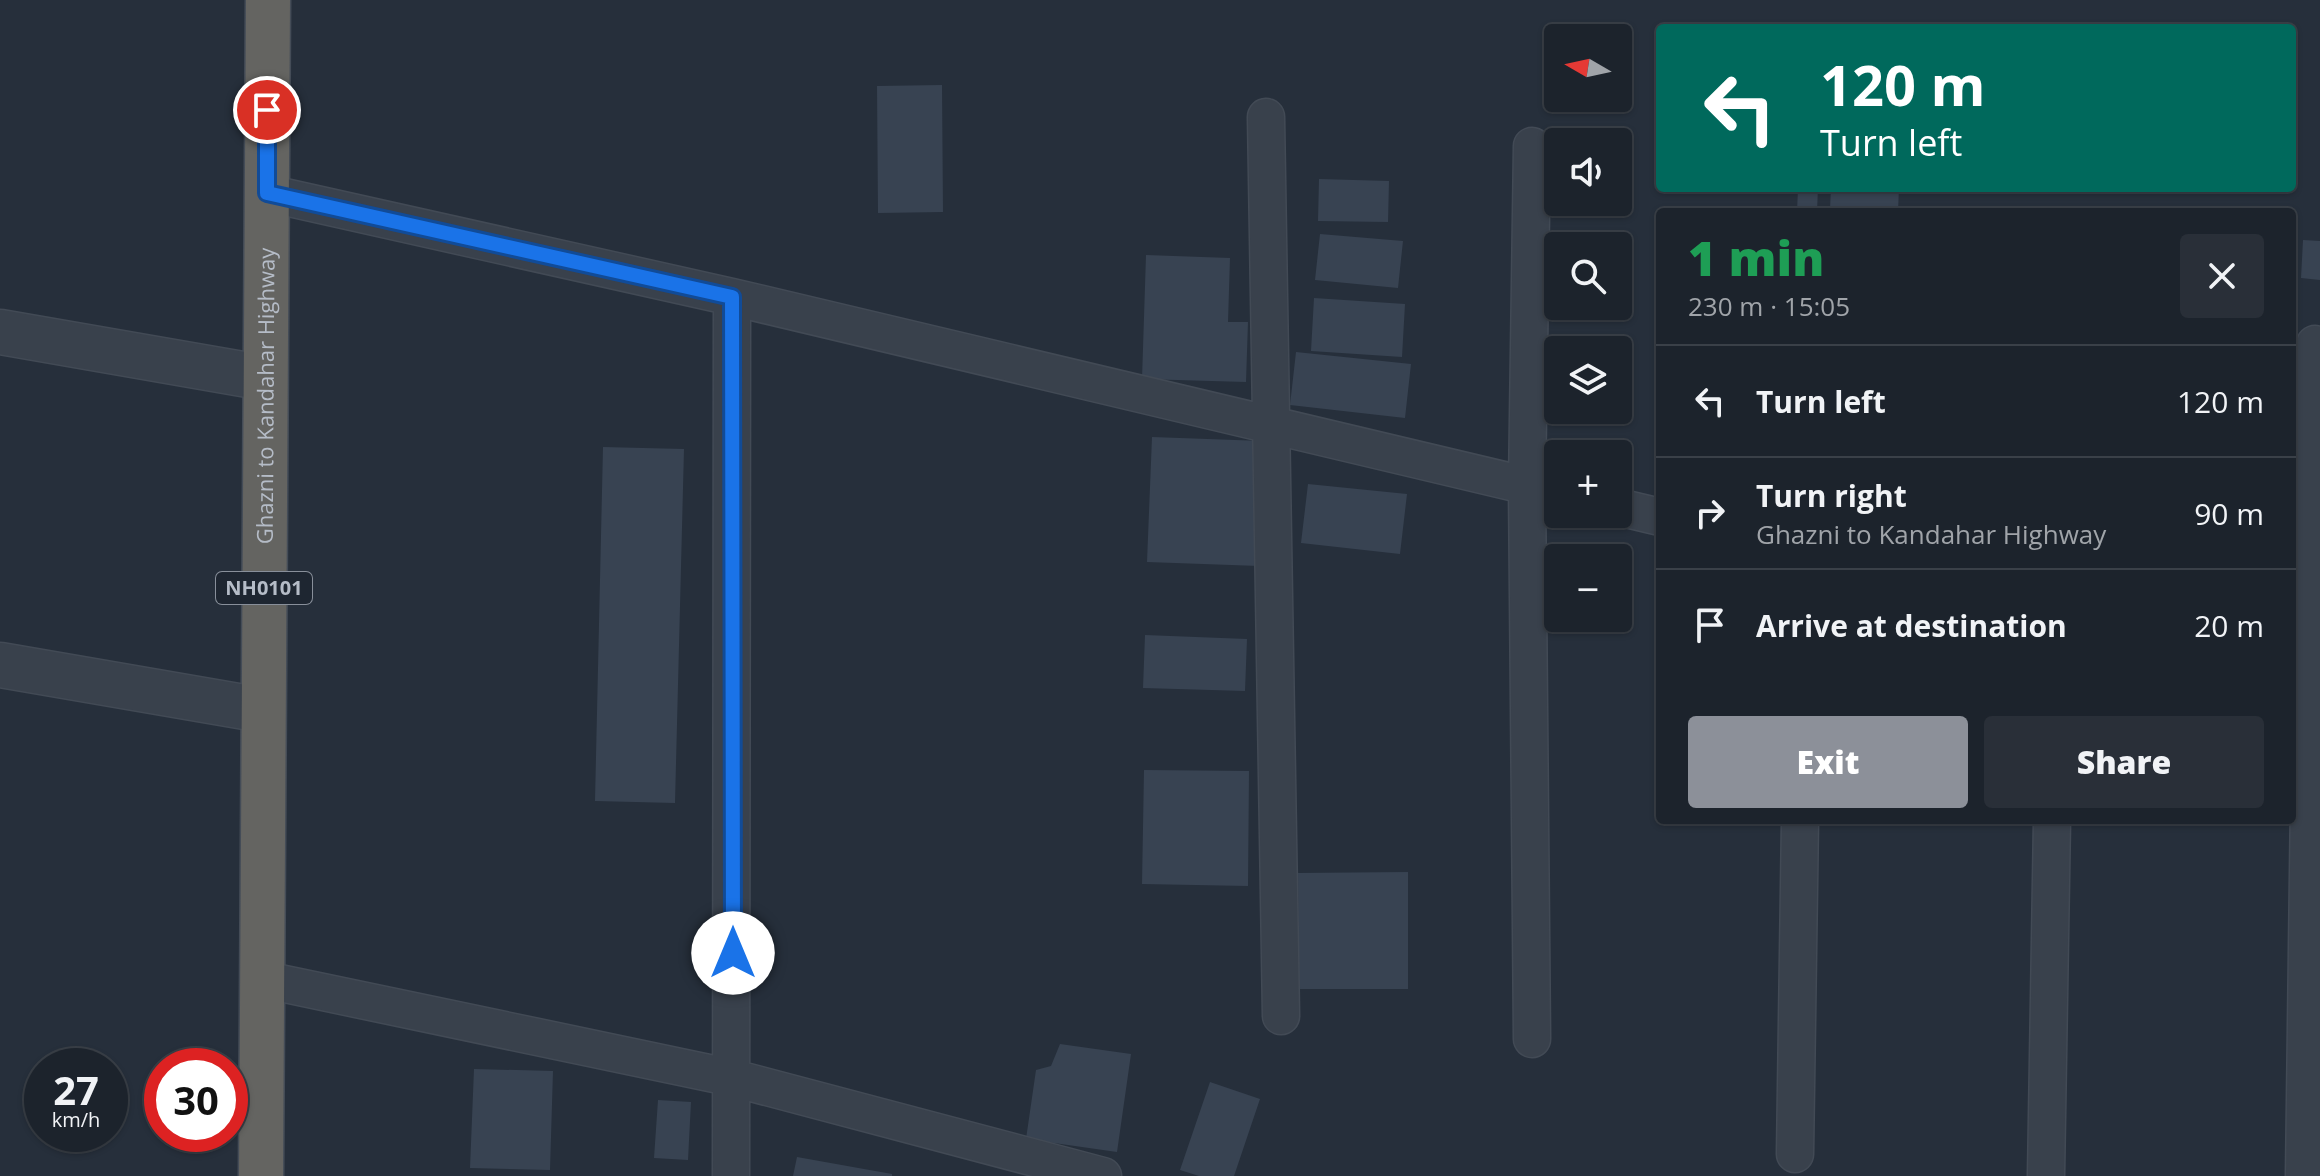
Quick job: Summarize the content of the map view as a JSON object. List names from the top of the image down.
{
  "streets": {
    "highway": ["Ghazni to Kandahar Highway", "NH0101"]
  },
  "north": "left",
  "page": {
    "map_buttons": ["+", "−"],
    "turn": ["120 m", "Turn left"],
    "heading": ["1 min", "230 m · 15:05"],
    "list": [
      {
        "name": "Turn left",
        "value": "120 m"
      },
      {
        "name": "Turn right",
        "note": "Ghazni to Kandahar Highway",
        "value": "90 m"
      },
      {
        "name": "Arrive at destination",
        "value": "20 m"
      }
    ],
    "buttons": ["Exit", "Share"],
    "speed": "27 km/h",
    "limit": "30"
  }
}
